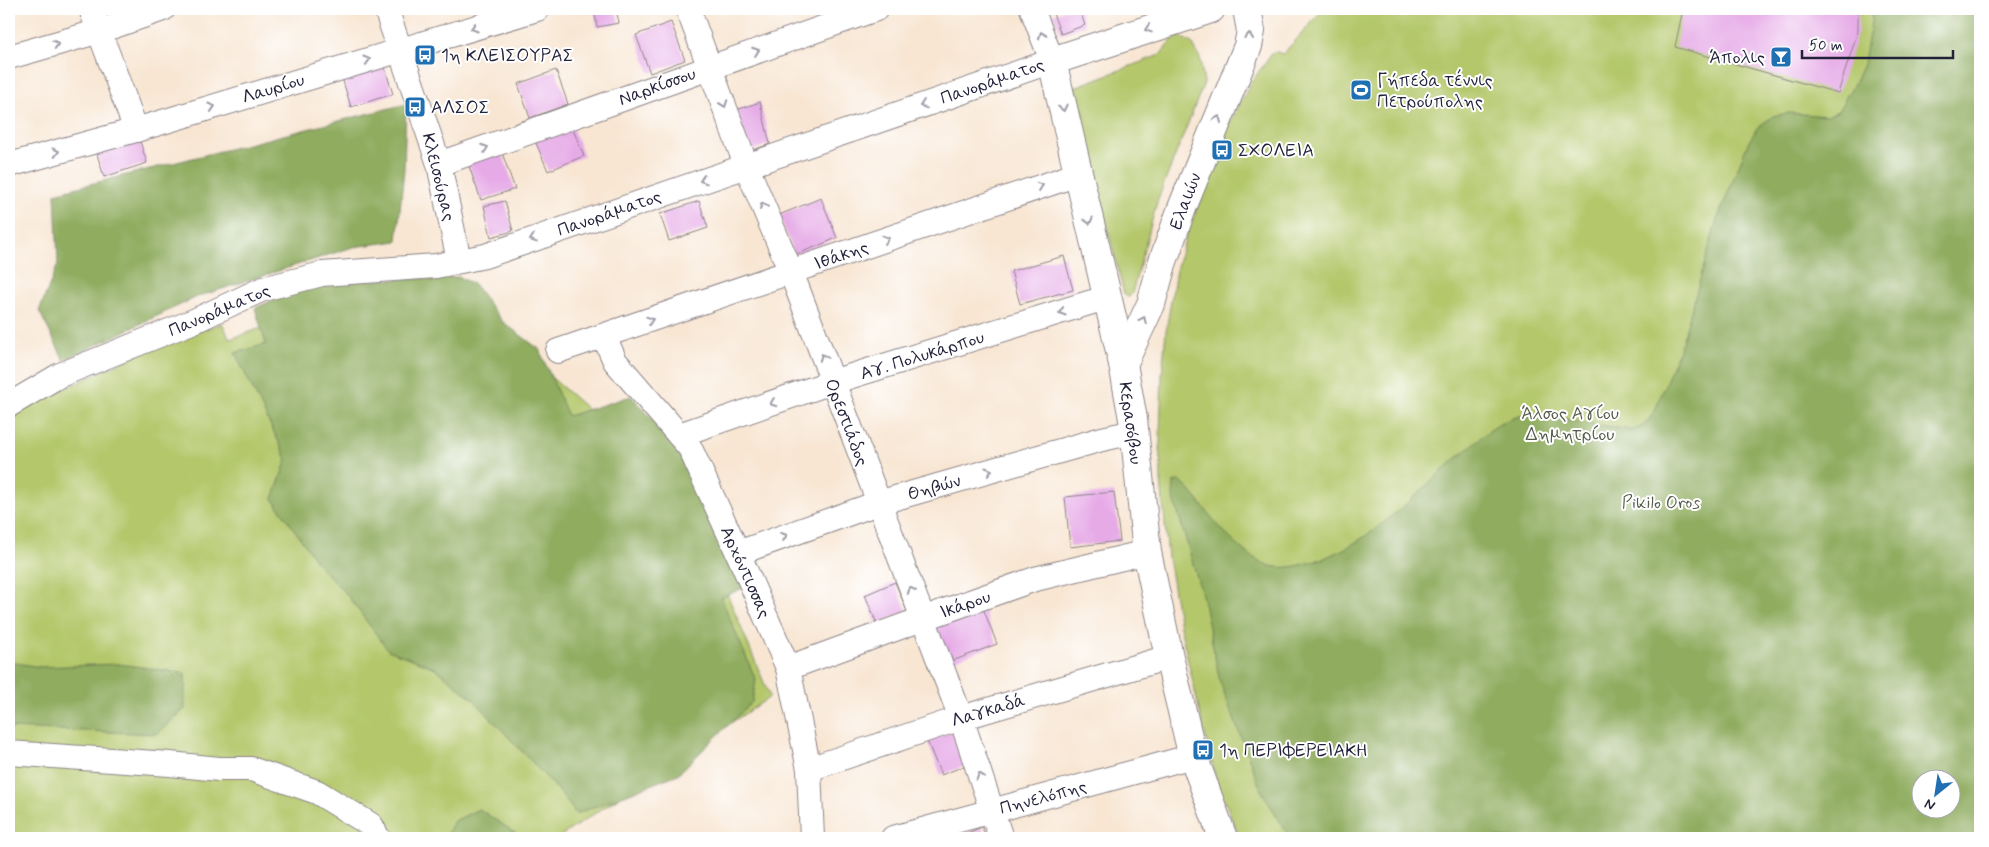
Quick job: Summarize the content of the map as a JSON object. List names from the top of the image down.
{
  "streets": {
    "street": [
      "Πανοράματος",
      "Ναρκίσσου",
      "Λαυρίου",
      "Κλεισούρας",
      "Ελαιών",
      "Ιθάκης",
      "Αγ. Πολυκάρπου",
      "Ορεστιάδος",
      "Κερασόβου",
      "Θηβών",
      "Αρχόντισσας",
      "Ικάρου",
      "Λαγκαδά",
      "Πηνελόπης"
    ]
  },
  "crossings": [
    ["Πανοράματος", "Κλεισούρας"],
    ["Πανοράματος", "Ορεστιάδος"],
    ["Πανοράματος", "Κερασόβου"],
    ["Ναρκίσσου", "Κλεισούρας"],
    ["Ναρκίσσου", "Ορεστιάδος"],
    ["Λαυρίου", "Κλεισούρας"],
    ["Ελαιών", "Κερασόβου"],
    ["Ιθάκης", "Ορεστιάδος"],
    ["Ιθάκης", "Κερασόβου"],
    ["Ιθάκης", "Αρχόντισσας"],
    ["Αγ. Πολυκάρπου", "Ορεστιάδος"],
    ["Αγ. Πολυκάρπου", "Κερασόβου"],
    ["Αγ. Πολυκάρπου", "Αρχόντισσας"],
    ["Ορεστιάδος", "Θηβών"],
    ["Ορεστιάδος", "Ικάρου"],
    ["Ορεστιάδος", "Λαγκαδά"],
    ["Ορεστιάδος", "Πηνελόπης"],
    ["Κερασόβου", "Θηβών"],
    ["Κερασόβου", "Ικάρου"],
    ["Κερασόβου", "Λαγκαδά"],
    ["Κερασόβου", "Πηνελόπης"],
    ["Θηβών", "Αρχόντισσας"],
    ["Αρχόντισσας", "Ικάρου"],
    ["Αρχόντισσας", "Λαγκαδά"]
  ],
  "one_way": [
    "Πανοράματος",
    "Ναρκίσσου",
    "Ελαιών",
    "Ιθάκης",
    "Αγ. Πολυκάρπου",
    "Θηβών"
  ],
  "parks": ["Άλσος Αγίου Δημητρίου", "Pikilo Oros"],
  "places": {
    "bus stop": [
      "1η ΚΛΕΙΣΟΥΡΑΣ",
      "ΑΛΣΟΣ",
      "ΣΧΟΛΕΙΑ",
      "1η ΠΕΡΙΦΕΡΕΙΑΚΗ"
    ],
    "bar": ["Άπολις"],
    "sports": ["Γήπεδα τέννις Πετρούπολης"]
  },
  "scale_bar": "50 m",
  "north": "bottom left"
}
